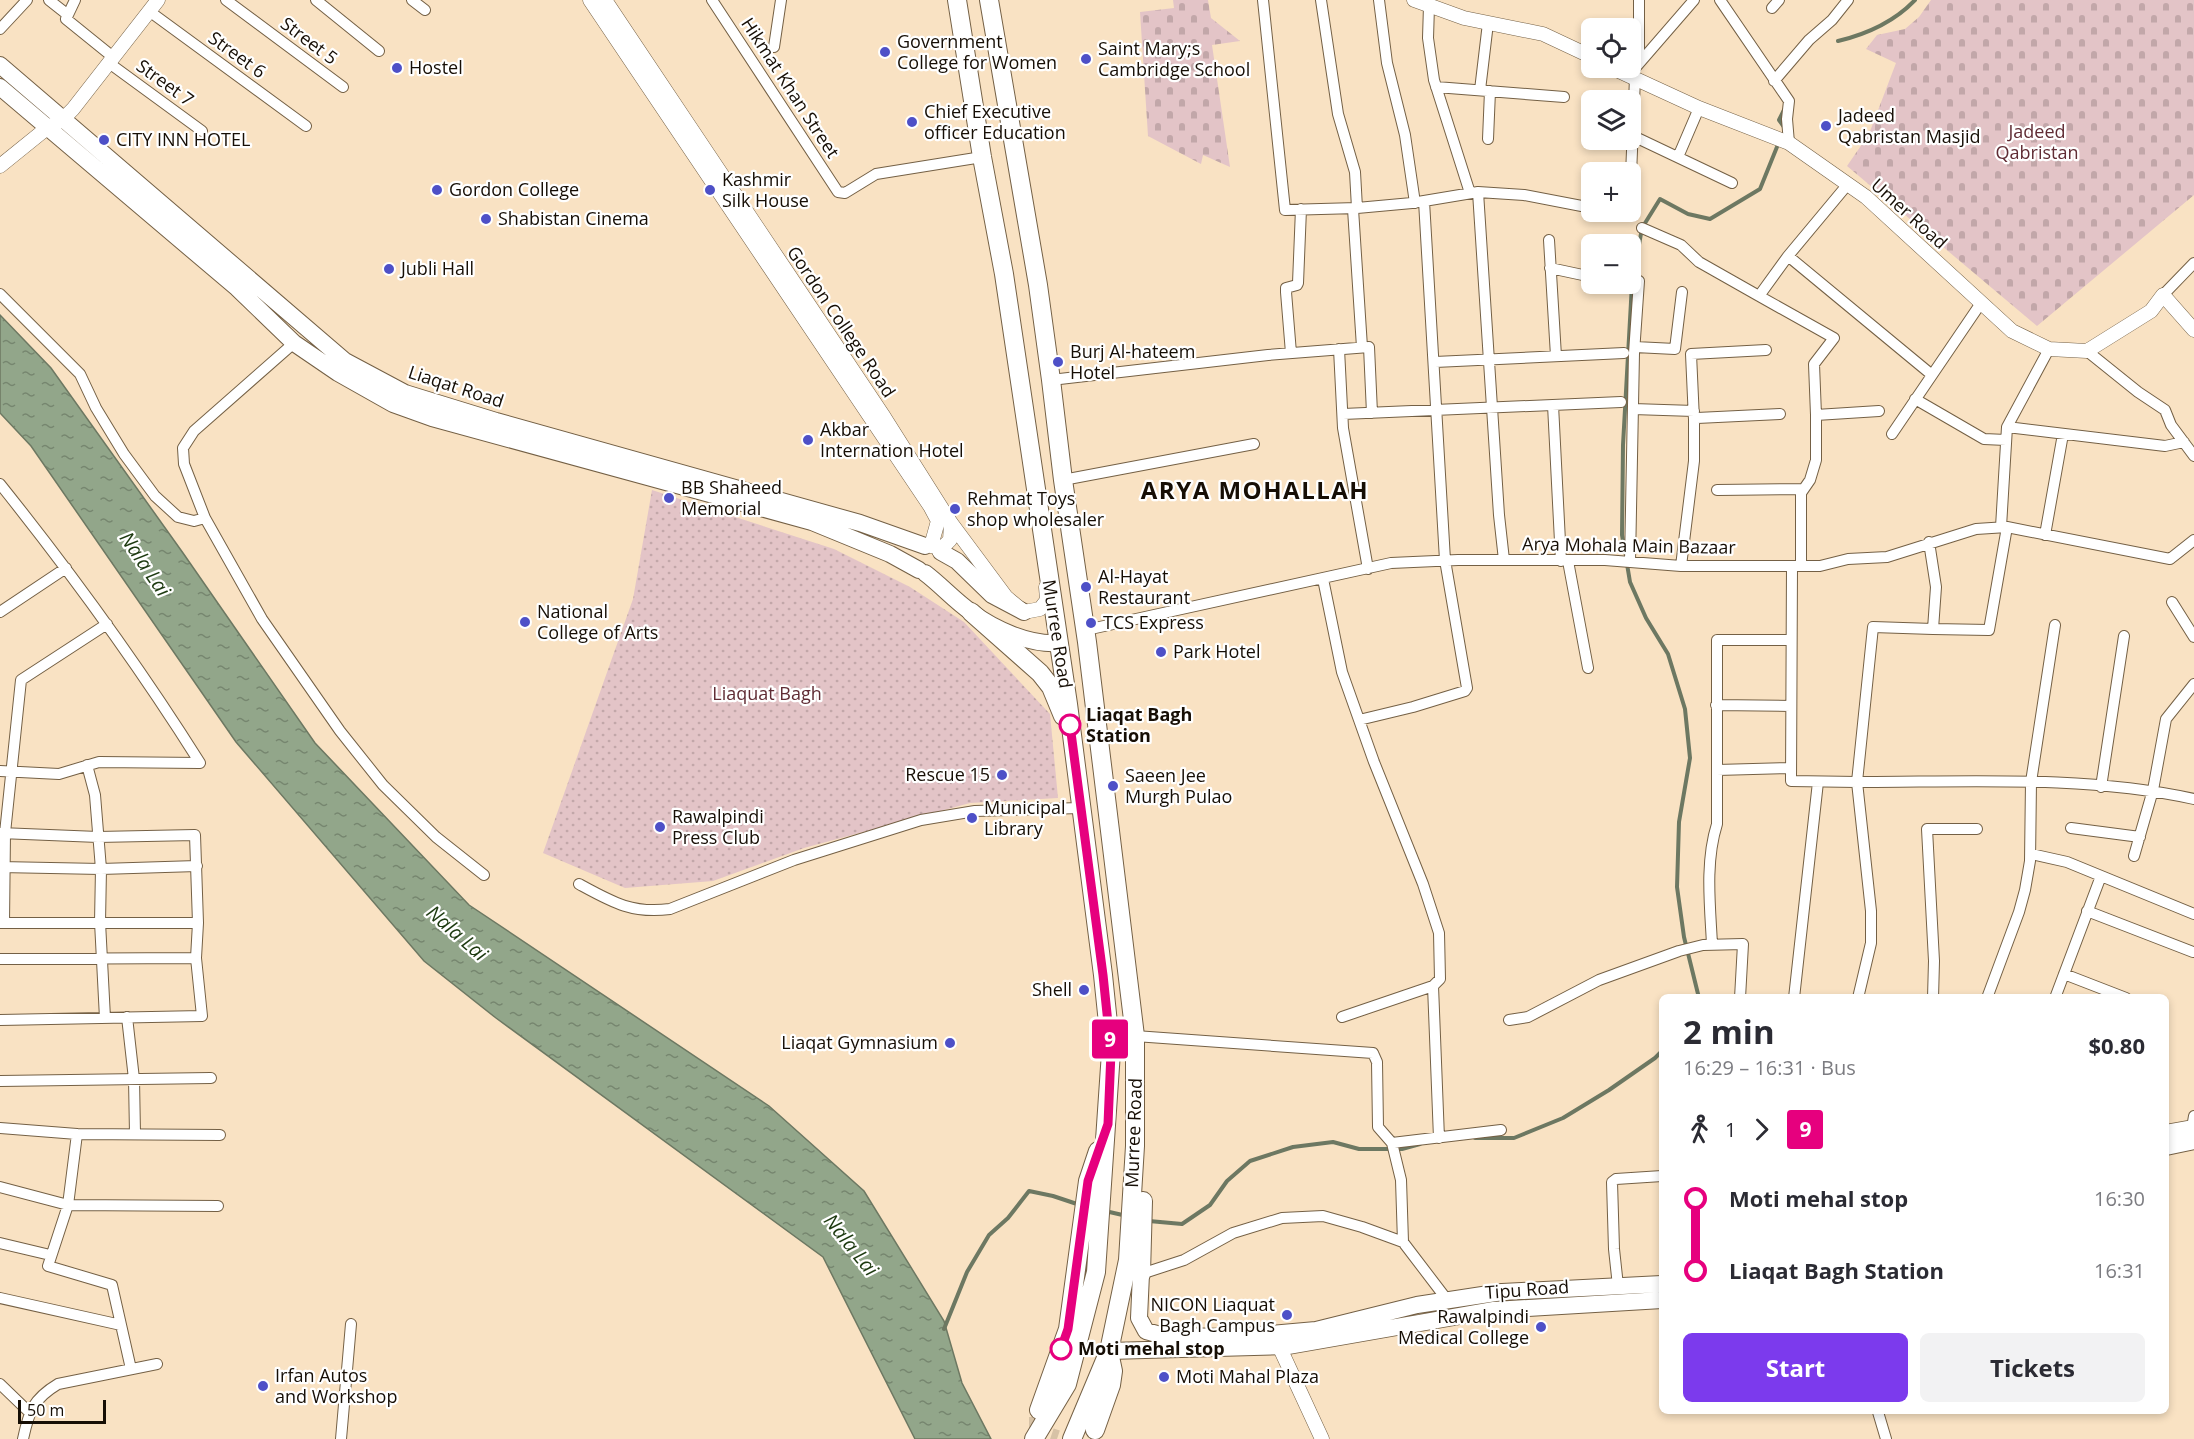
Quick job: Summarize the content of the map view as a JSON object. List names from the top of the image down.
{
  "streets": {
    "main road": ["Liaqat Road", "Murree Road", "Tipu Road"],
    "street": [
      "Street 5",
      "Street 6",
      "Street 7",
      "Hikmat Khan Street",
      "Umer Road",
      "Gordon College Road",
      "Arya Mohala Main Bazaar"
    ]
  },
  "crossings": [
    ["Hikmat Khan Street", "Murree Road"],
    ["Gordon College Road", "Liaqat Road"],
    ["Liaqat Road", "Murree Road"],
    ["Arya Mohala Main Bazaar", "Murree Road"],
    ["Murree Road", "Tipu Road"]
  ],
  "districts": ["ARYA MOHALLAH"],
  "water": ["Nala Lai"],
  "parks": ["Jadeed Qabristan", "Liaquat Bagh"],
  "places": [
    "Government College for Women",
    "Saint Mary;s Cambridge School",
    "Hostel",
    "Chief Executive officer Education",
    "Jadeed Qabristan Masjid",
    "CITY INN HOTEL",
    "Gordon College",
    "Kashmir Silk House",
    "Shabistan Cinema",
    "Jubli Hall",
    "Burj Al-hateem Hotel",
    "Akbar Internation Hotel",
    "BB Shaheed Memorial",
    "Rehmat Toys shop wholesaler",
    "Al-Hayat Restaurant",
    "National College of Arts",
    "TCS Express",
    "Park Hotel",
    "Liaqat Bagh Station",
    "Rescue 15",
    "Saeen Jee Murgh Pulao",
    "Municipal Library",
    "Rawalpindi Press Club",
    "Shell",
    "Liaqat Gymnasium",
    "NICON Liaquat Bagh Campus",
    "Rawalpindi Medical College",
    "Moti mehal stop",
    "Moti Mahal Plaza",
    "Irfan Autos and Workshop"
  ],
  "lines": ["bus line 9"],
  "scale_bar": "50 m",
  "page": {
    "on_map": "9",
    "map_buttons": ["+", "−"],
    "heading": ["2 min", "16:29 – 16:31 · Bus", "$0.80"],
    "legs": ["1", "9"],
    "list": [
      {
        "name": "Moti mehal stop",
        "value": "16:30"
      },
      {
        "name": "Liaqat Bagh Station",
        "value": "16:31"
      }
    ],
    "buttons": ["Start", "Tickets"],
    "scale": "50 m"
  }
}
